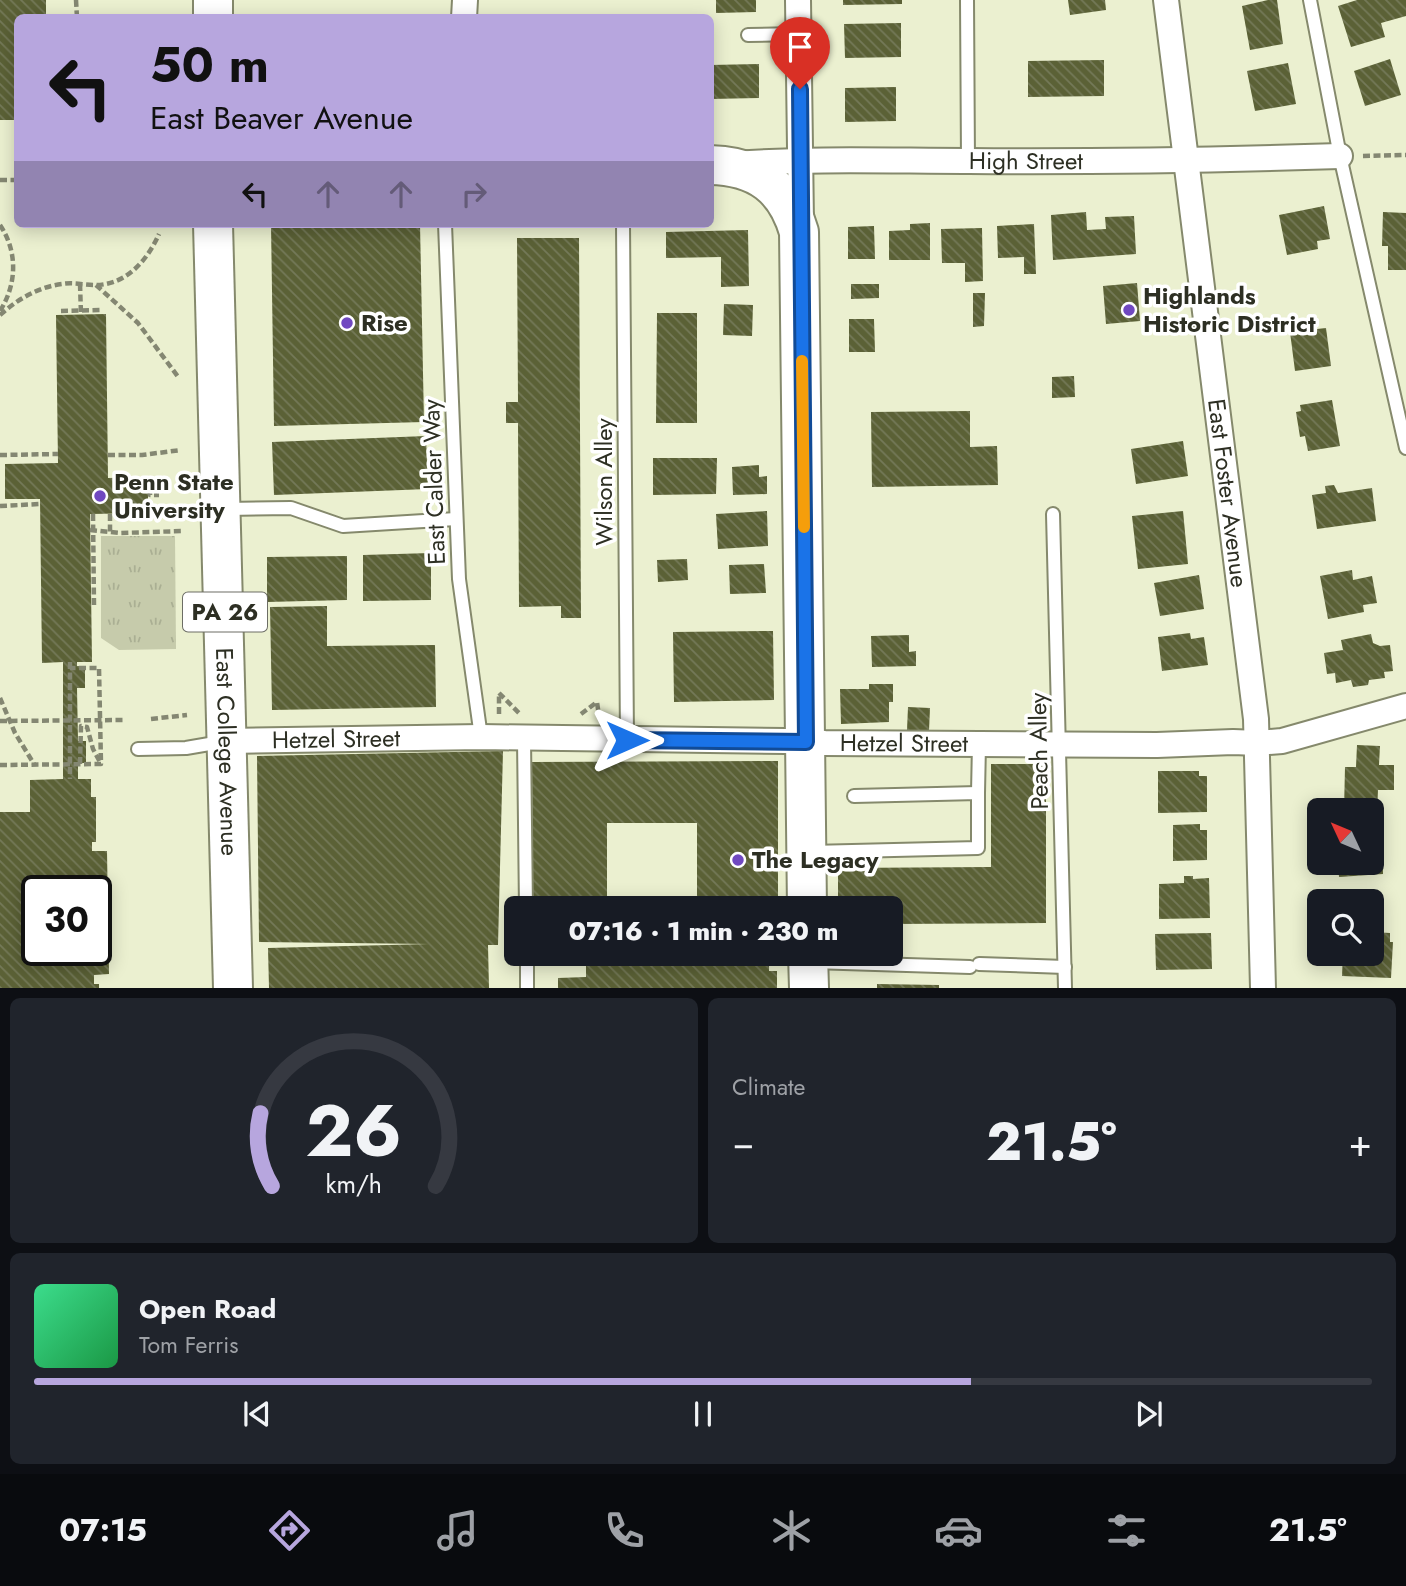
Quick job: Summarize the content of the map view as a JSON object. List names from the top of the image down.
{
  "streets": {
    "main road": ["High Street", "PA 26", "East College Avenue"],
    "street": ["East Foster Avenue", "Hetzel Street"],
    "lane": ["East Calder Way", "Wilson Alley", "Peach Alley"]
  },
  "crossings": [
    ["High Street", "East Foster Avenue"],
    ["High Street", "Hetzel Street"],
    ["East Calder Way", "Hetzel Street"],
    ["Wilson Alley", "Hetzel Street"],
    ["East Foster Avenue", "Hetzel Street"],
    ["Hetzel Street", "Peach Alley"],
    ["Hetzel Street", "East College Avenue"]
  ],
  "places": [
    "Highlands Historic District",
    "Rise",
    "Penn State University",
    "The Legacy"
  ],
  "north": "top left",
  "page": {
    "turn": ["50 m", "East Beaver Avenue"],
    "limit": "30",
    "trip": "07:16 · 1 min · 230 m",
    "tile": "Climate",
    "heat": ["−", "21.5°", "+"],
    "song": ["Open Road", "Tom Ferris"],
    "tabs": ["07:15", "21.5°"],
    "gauge": ["26", "km/h"]
  }
}
